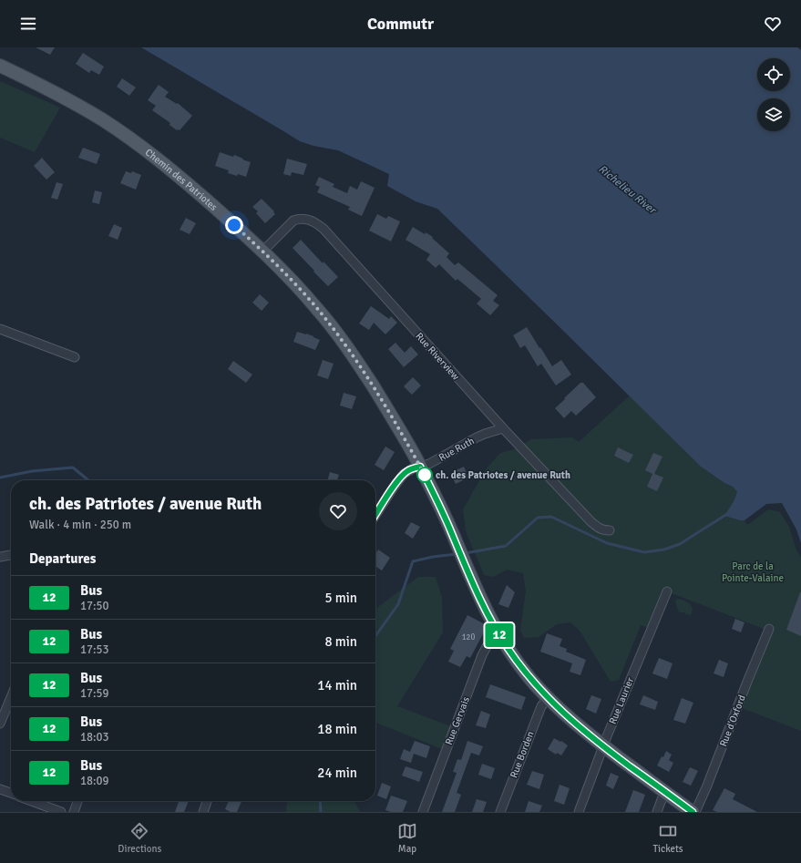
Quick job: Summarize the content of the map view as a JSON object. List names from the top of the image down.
{
  "streets": {
    "main road": ["Chemin des Patriotes"],
    "street": [
      "Rue Riverview",
      "Rue Ruth",
      "Rue Laurier",
      "Rue Gervais",
      "Rue d'Oxford",
      "Rue Borden"
    ]
  },
  "crossings": [
    ["Chemin des Patriotes", "Rue Riverview"],
    ["Chemin des Patriotes", "Rue Ruth"],
    ["Chemin des Patriotes", "Rue Laurier"],
    ["Chemin des Patriotes", "Rue Gervais"],
    ["Chemin des Patriotes", "Rue Borden"],
    ["Rue Riverview", "Rue Ruth"]
  ],
  "water": ["Richelieu River"],
  "parks": ["Parc de la Pointe-Valaine"],
  "places": ["ch. des Patriotes / avenue Ruth"],
  "lines": ["bus line 12"],
  "house_numbers": ["120"],
  "page": {
    "header": "Commutr",
    "on_map": "12",
    "heading": [
      ["ch. des Patriotes / avenue Ruth", "Walk · 4 min · 250 m"],
      "Departures"
    ],
    "list": [
      {
        "mark": "12",
        "name": "Bus",
        "note": "17:50",
        "value": "5 min"
      },
      {
        "mark": "12",
        "name": "Bus",
        "note": "17:53",
        "value": "8 min"
      },
      {
        "mark": "12",
        "name": "Bus",
        "note": "17:59",
        "value": "14 min"
      },
      {
        "mark": "12",
        "name": "Bus",
        "note": "18:03",
        "value": "18 min"
      },
      {
        "mark": "12",
        "name": "Bus",
        "note": "18:09",
        "value": "24 min"
      }
    ],
    "tabs": ["Directions", "Map", "Tickets"]
  }
}
